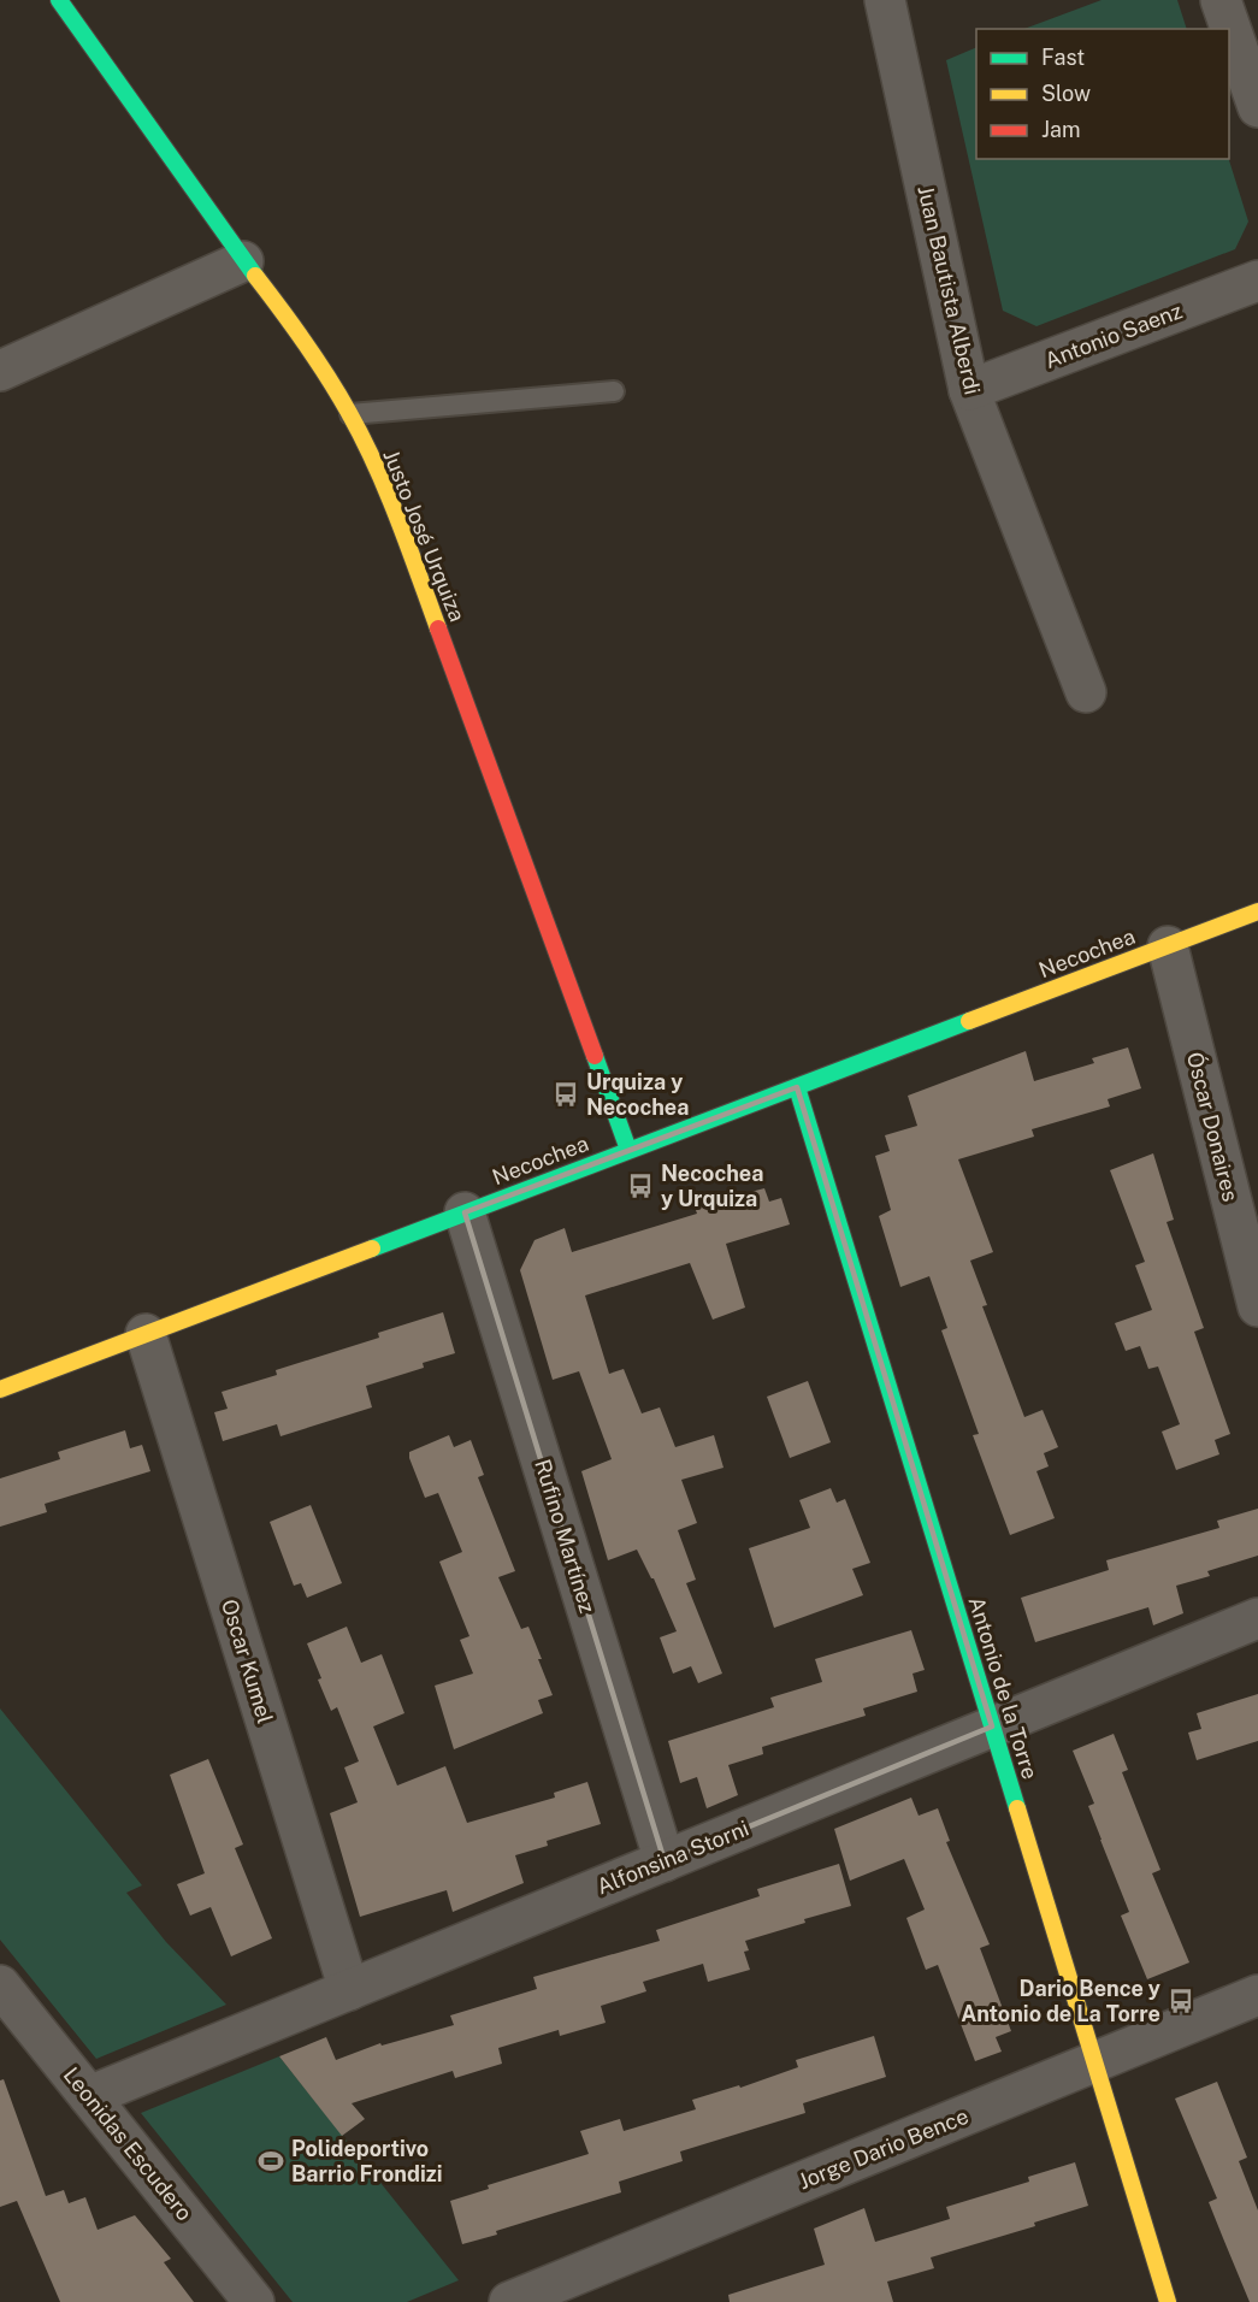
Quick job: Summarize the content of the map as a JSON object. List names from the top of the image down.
{
  "streets": {
    "street": [
      "Juan Bautista Alberdi",
      "Antonio Saenz",
      "Justo José Urquiza",
      "Necochea",
      "Óscar Donaires",
      "Rufino Martínez",
      "Oscar Kumel",
      "Antonio de la Torre",
      "Alfonsina Storni",
      "Leonidas Escudero",
      "Jorge Dario Bence"
    ]
  },
  "crossings": [
    ["Juan Bautista Alberdi", "Antonio Saenz"],
    ["Justo José Urquiza", "Necochea"],
    ["Necochea", "Óscar Donaires"],
    ["Necochea", "Rufino Martínez"],
    ["Necochea", "Oscar Kumel"],
    ["Necochea", "Antonio de la Torre"],
    ["Rufino Martínez", "Alfonsina Storni"],
    ["Oscar Kumel", "Alfonsina Storni"],
    ["Antonio de la Torre", "Alfonsina Storni"],
    ["Antonio de la Torre", "Jorge Dario Bence"],
    ["Alfonsina Storni", "Leonidas Escudero"]
  ],
  "places": {
    "bus stop": ["Urquiza y Necochea", "Necochea y Urquiza", "Dario Bence y Antonio de La Torre"],
    "sports": ["Polideportivo Barrio Frondizi"]
  },
  "legend": ["Fast", "Slow", "Jam"]
}
